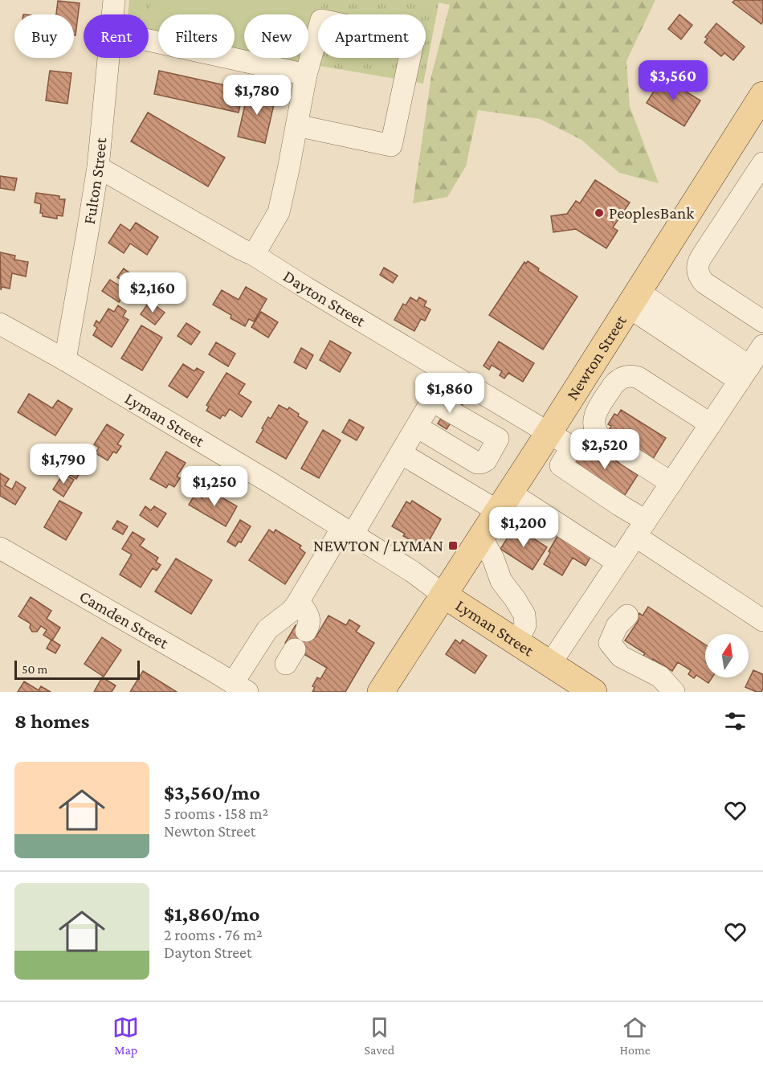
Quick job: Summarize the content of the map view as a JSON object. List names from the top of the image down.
{
  "streets": {
    "main road": ["Newton Street", "Lyman Street"],
    "street": ["Fulton Street", "Dayton Street", "Camden Street"]
  },
  "crossings": [
    ["Fulton Street", "Dayton Street"],
    ["Fulton Street", "Lyman Street"],
    ["Dayton Street", "Newton Street"],
    ["Newton Street", "Lyman Street"]
  ],
  "places": {
    "other": ["PeoplesBank"],
    "transit": ["NEWTON / LYMAN"]
  },
  "scale_bar": "50 m",
  "north": "top",
  "page": {
    "chip": [
      "Buy",
      "Rent",
      "Filters",
      "New",
      "Apartment"
    ],
    "price": [
      "$3,560",
      "$1,780",
      "$2,160",
      "$1,860",
      "$2,520",
      "$1,790",
      "$1,250",
      "$1,200"
    ],
    "scale": "50 m",
    "heading": "8 homes",
    "list": [
      {
        "name": "$3,560/mo",
        "note": "5 rooms · 158 m² · Newton Street"
      },
      {
        "name": "$1,860/mo",
        "note": "2 rooms · 76 m² · Dayton Street"
      }
    ],
    "tabs": ["Map", "Saved", "Home"]
  }
}
